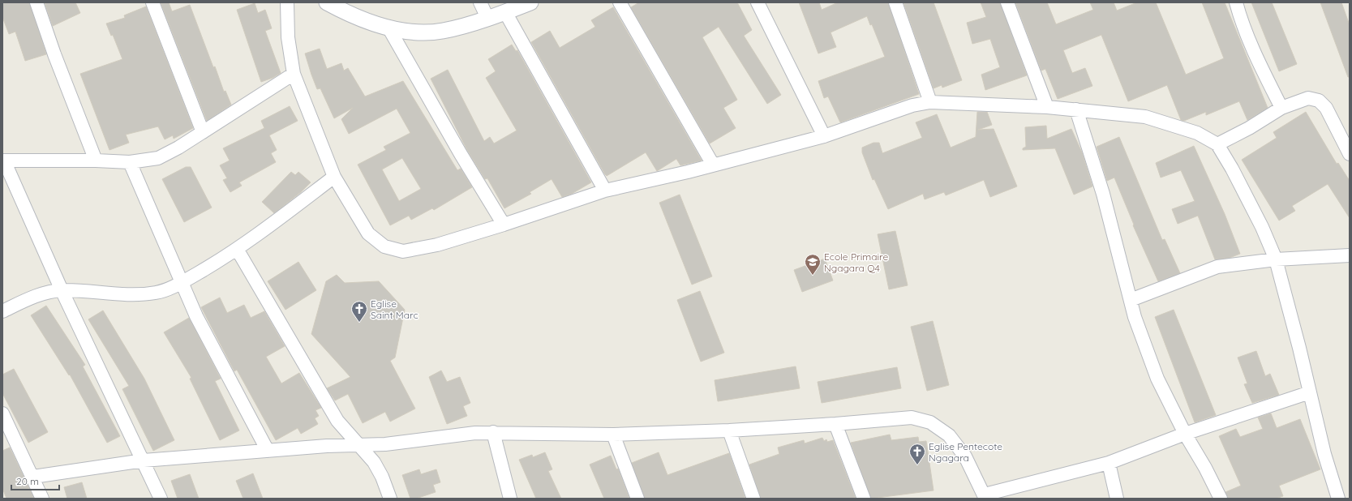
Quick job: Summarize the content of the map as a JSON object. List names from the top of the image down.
{
  "places": {
    "school or university": ["Ecole Primaire Ngagara Q4"],
    "church": ["Eglise Saint Marc", "Eglise Pentecote Ngagara"]
  },
  "scale_bar": "20 m"
}
